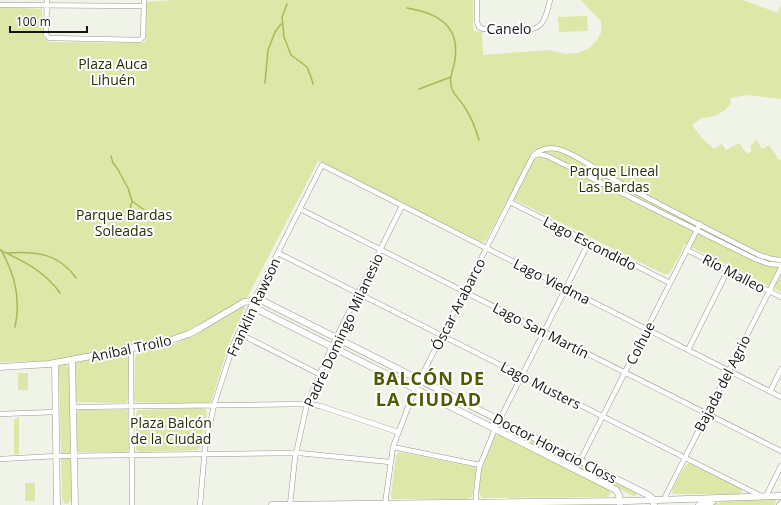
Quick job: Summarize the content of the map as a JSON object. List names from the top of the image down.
{
  "streets": {
    "street": [
      "Canelo",
      "Lago Escondido",
      "Río Malleo",
      "Lago Viedma",
      "Óscar Arabarco",
      "Franklin Rawson",
      "Padre Domingo Milanesio",
      "Lago San Martín",
      "Coíhue",
      "Aníbal Troilo",
      "Bajada del Agrio",
      "Lago Musters",
      "Doctor Horacio Closs"
    ]
  },
  "crossings": [
    ["Lago Escondido", "Óscar Arabarco"],
    ["Lago Escondido", "Coíhue"],
    ["Río Malleo", "Coíhue"],
    ["Río Malleo", "Bajada del Agrio"],
    ["Lago Viedma", "Óscar Arabarco"],
    ["Lago Viedma", "Franklin Rawson"],
    ["Lago Viedma", "Padre Domingo Milanesio"],
    ["Lago Viedma", "Coíhue"],
    ["Lago Viedma", "Bajada del Agrio"],
    ["Óscar Arabarco", "Lago San Martín"],
    ["Óscar Arabarco", "Lago Musters"],
    ["Óscar Arabarco", "Doctor Horacio Closs"],
    ["Franklin Rawson", "Lago San Martín"],
    ["Franklin Rawson", "Aníbal Troilo"],
    ["Franklin Rawson", "Lago Musters"],
    ["Franklin Rawson", "Doctor Horacio Closs"],
    ["Padre Domingo Milanesio", "Lago San Martín"],
    ["Padre Domingo Milanesio", "Lago Musters"],
    ["Padre Domingo Milanesio", "Doctor Horacio Closs"],
    ["Lago San Martín", "Coíhue"],
    ["Lago San Martín", "Bajada del Agrio"],
    ["Coíhue", "Lago Musters"],
    ["Coíhue", "Doctor Horacio Closs"],
    ["Aníbal Troilo", "Doctor Horacio Closs"],
    ["Bajada del Agrio", "Lago Musters"]
  ],
  "districts": ["BALCÓN DE LA CIUDAD"],
  "parks": [
    "Plaza Auca Lihuén",
    "Parque Lineal Las Bardas",
    "Parque Bardas Soleadas",
    "Plaza Balcón de la Ciudad"
  ],
  "scale_bar": "100 m"
}
